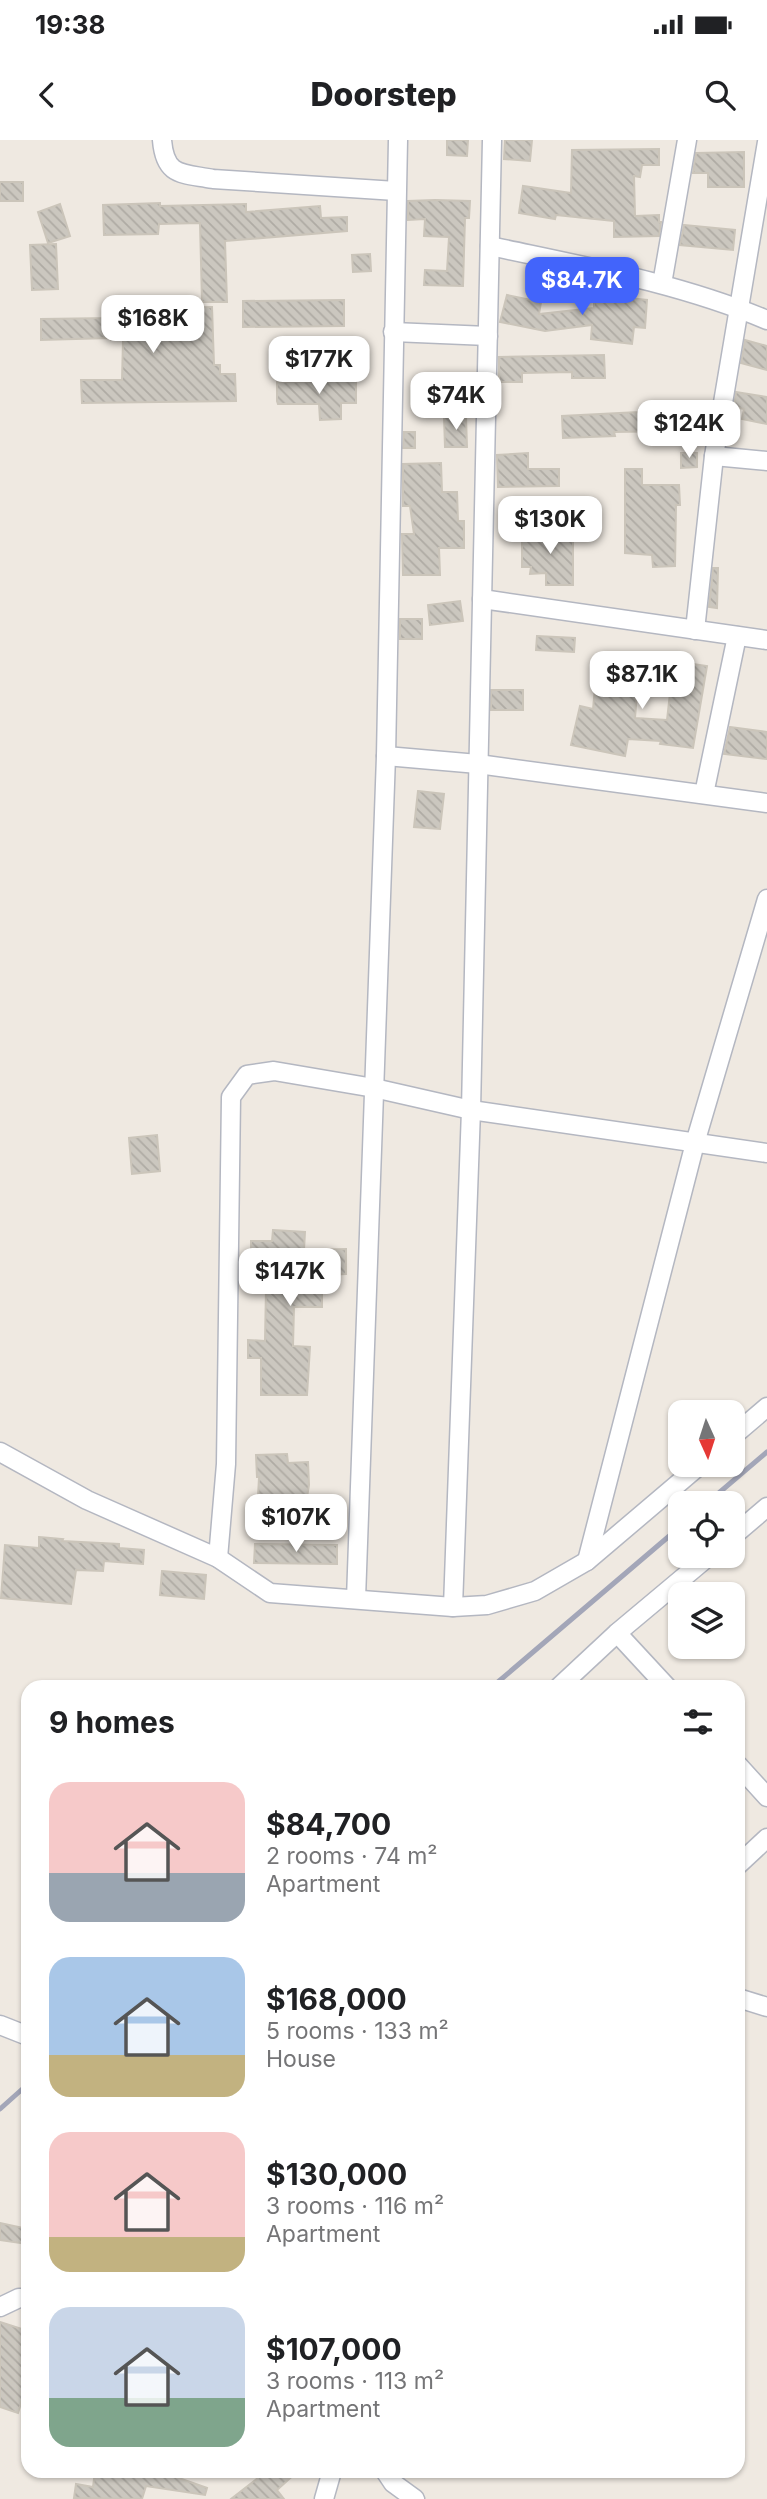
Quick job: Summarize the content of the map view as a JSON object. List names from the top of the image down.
{
  "north": "bottom",
  "page": {
    "status": "19:38",
    "header": "Doorstep",
    "price": [
      "$84.7K",
      "$168K",
      "$177K",
      "$74K",
      "$124K",
      "$130K",
      "$87.1K",
      "$147K",
      "$107K"
    ],
    "heading": "9 homes",
    "list": [
      {
        "name": "$84,700",
        "note": "2 rooms · 74 m² · Apartment"
      },
      {
        "name": "$168,000",
        "note": "5 rooms · 133 m² · House"
      },
      {
        "name": "$130,000",
        "note": "3 rooms · 116 m² · Apartment"
      },
      {
        "name": "$107,000",
        "note": "3 rooms · 113 m² · Apartment"
      }
    ]
  }
}
